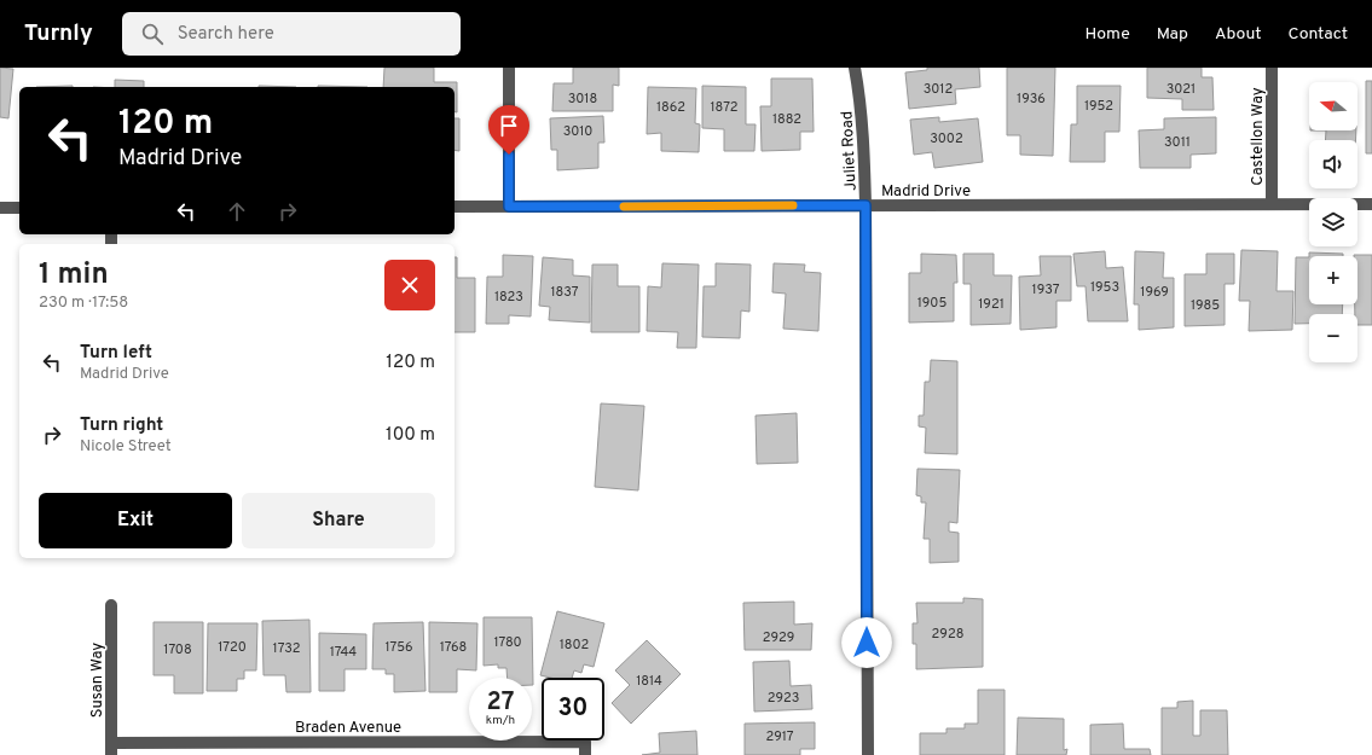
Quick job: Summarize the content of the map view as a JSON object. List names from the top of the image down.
{
  "streets": {
    "street": [
      "Castellon Way",
      "Juliet Road",
      "Madrid Drive",
      "Susan Way",
      "Braden Avenue"
    ]
  },
  "crossings": [
    ["Castellon Way", "Madrid Drive"],
    ["Juliet Road", "Madrid Drive"],
    ["Susan Way", "Braden Avenue"]
  ],
  "house_numbers": [
    "3012",
    "3021",
    "3018",
    "1936",
    "1952",
    "1862",
    "1872",
    "1882",
    "3010",
    "3002",
    "3011",
    "1953",
    "1937",
    "1837",
    "1969",
    "1823",
    "1905",
    "1921",
    "1985",
    "2928",
    "2929",
    "1780",
    "1802",
    "1720",
    "1756",
    "1768",
    "1732",
    "1708",
    "1744",
    "1814",
    "2923",
    "2917"
  ],
  "north": "left",
  "page": {
    "header": "Turnly",
    "search": "Search here",
    "nav": [
      "Home",
      "Map",
      "About",
      "Contact"
    ],
    "map_buttons": ["+", "−"],
    "turn": ["120 m", "Madrid Drive"],
    "heading": ["1 min", "230 m · 17:58"],
    "list": [
      {
        "name": "Turn left",
        "note": "Madrid Drive",
        "value": "120 m"
      },
      {
        "name": "Turn right",
        "note": "Nicole Street",
        "value": "100 m"
      }
    ],
    "buttons": ["Exit", "Share"],
    "speed": "27 km/h",
    "limit": "30"
  }
}
